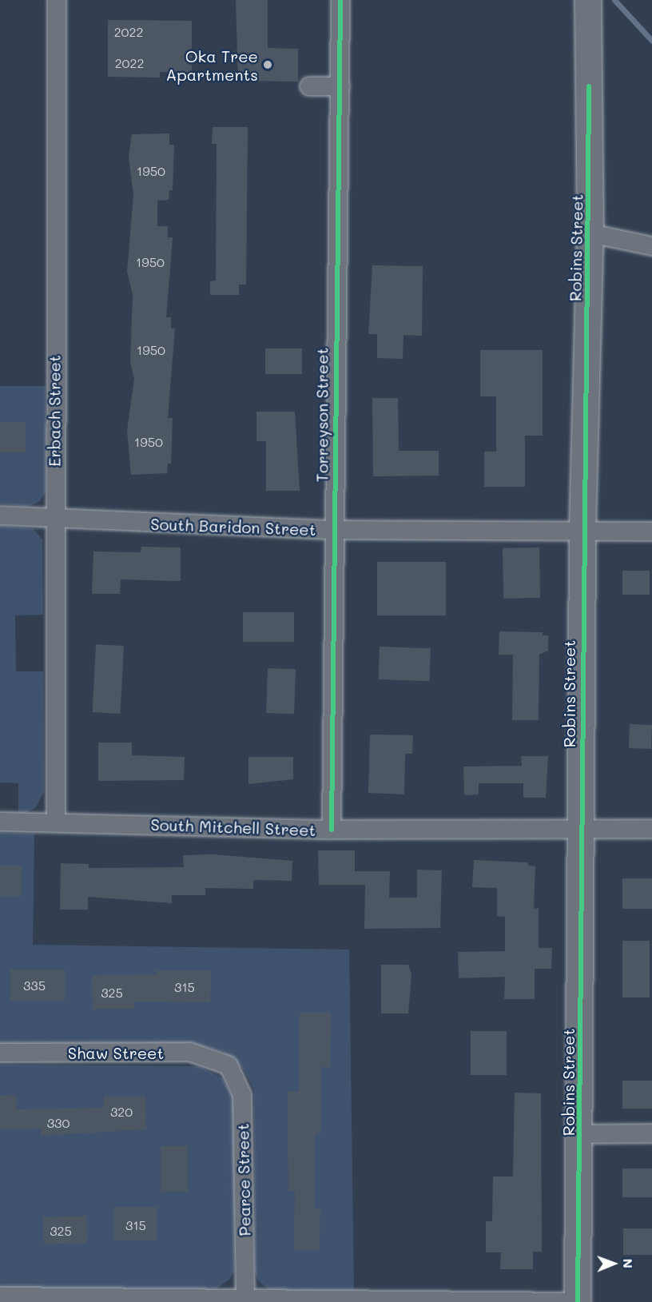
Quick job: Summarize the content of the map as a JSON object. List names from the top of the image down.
{
  "streets": {
    "street": [
      "Robins Street",
      "Erbach Street",
      "Torreyson Street",
      "South Baridon Street",
      "South Mitchell Street",
      "Shaw Street",
      "Pearce Street"
    ]
  },
  "crossings": [
    ["Robins Street", "South Baridon Street"],
    ["Robins Street", "South Mitchell Street"],
    ["Erbach Street", "South Baridon Street"],
    ["Erbach Street", "South Mitchell Street"],
    ["Torreyson Street", "South Baridon Street"],
    ["Torreyson Street", "South Mitchell Street"],
    ["Shaw Street", "Pearce Street"]
  ],
  "places": ["Oka Tree Apartments"],
  "house_numbers": [
    "2022",
    "2022",
    "1950",
    "1950",
    "1950",
    "1950",
    "335",
    "315",
    "325",
    "320",
    "330",
    "315",
    "325"
  ],
  "north": "right"
}
